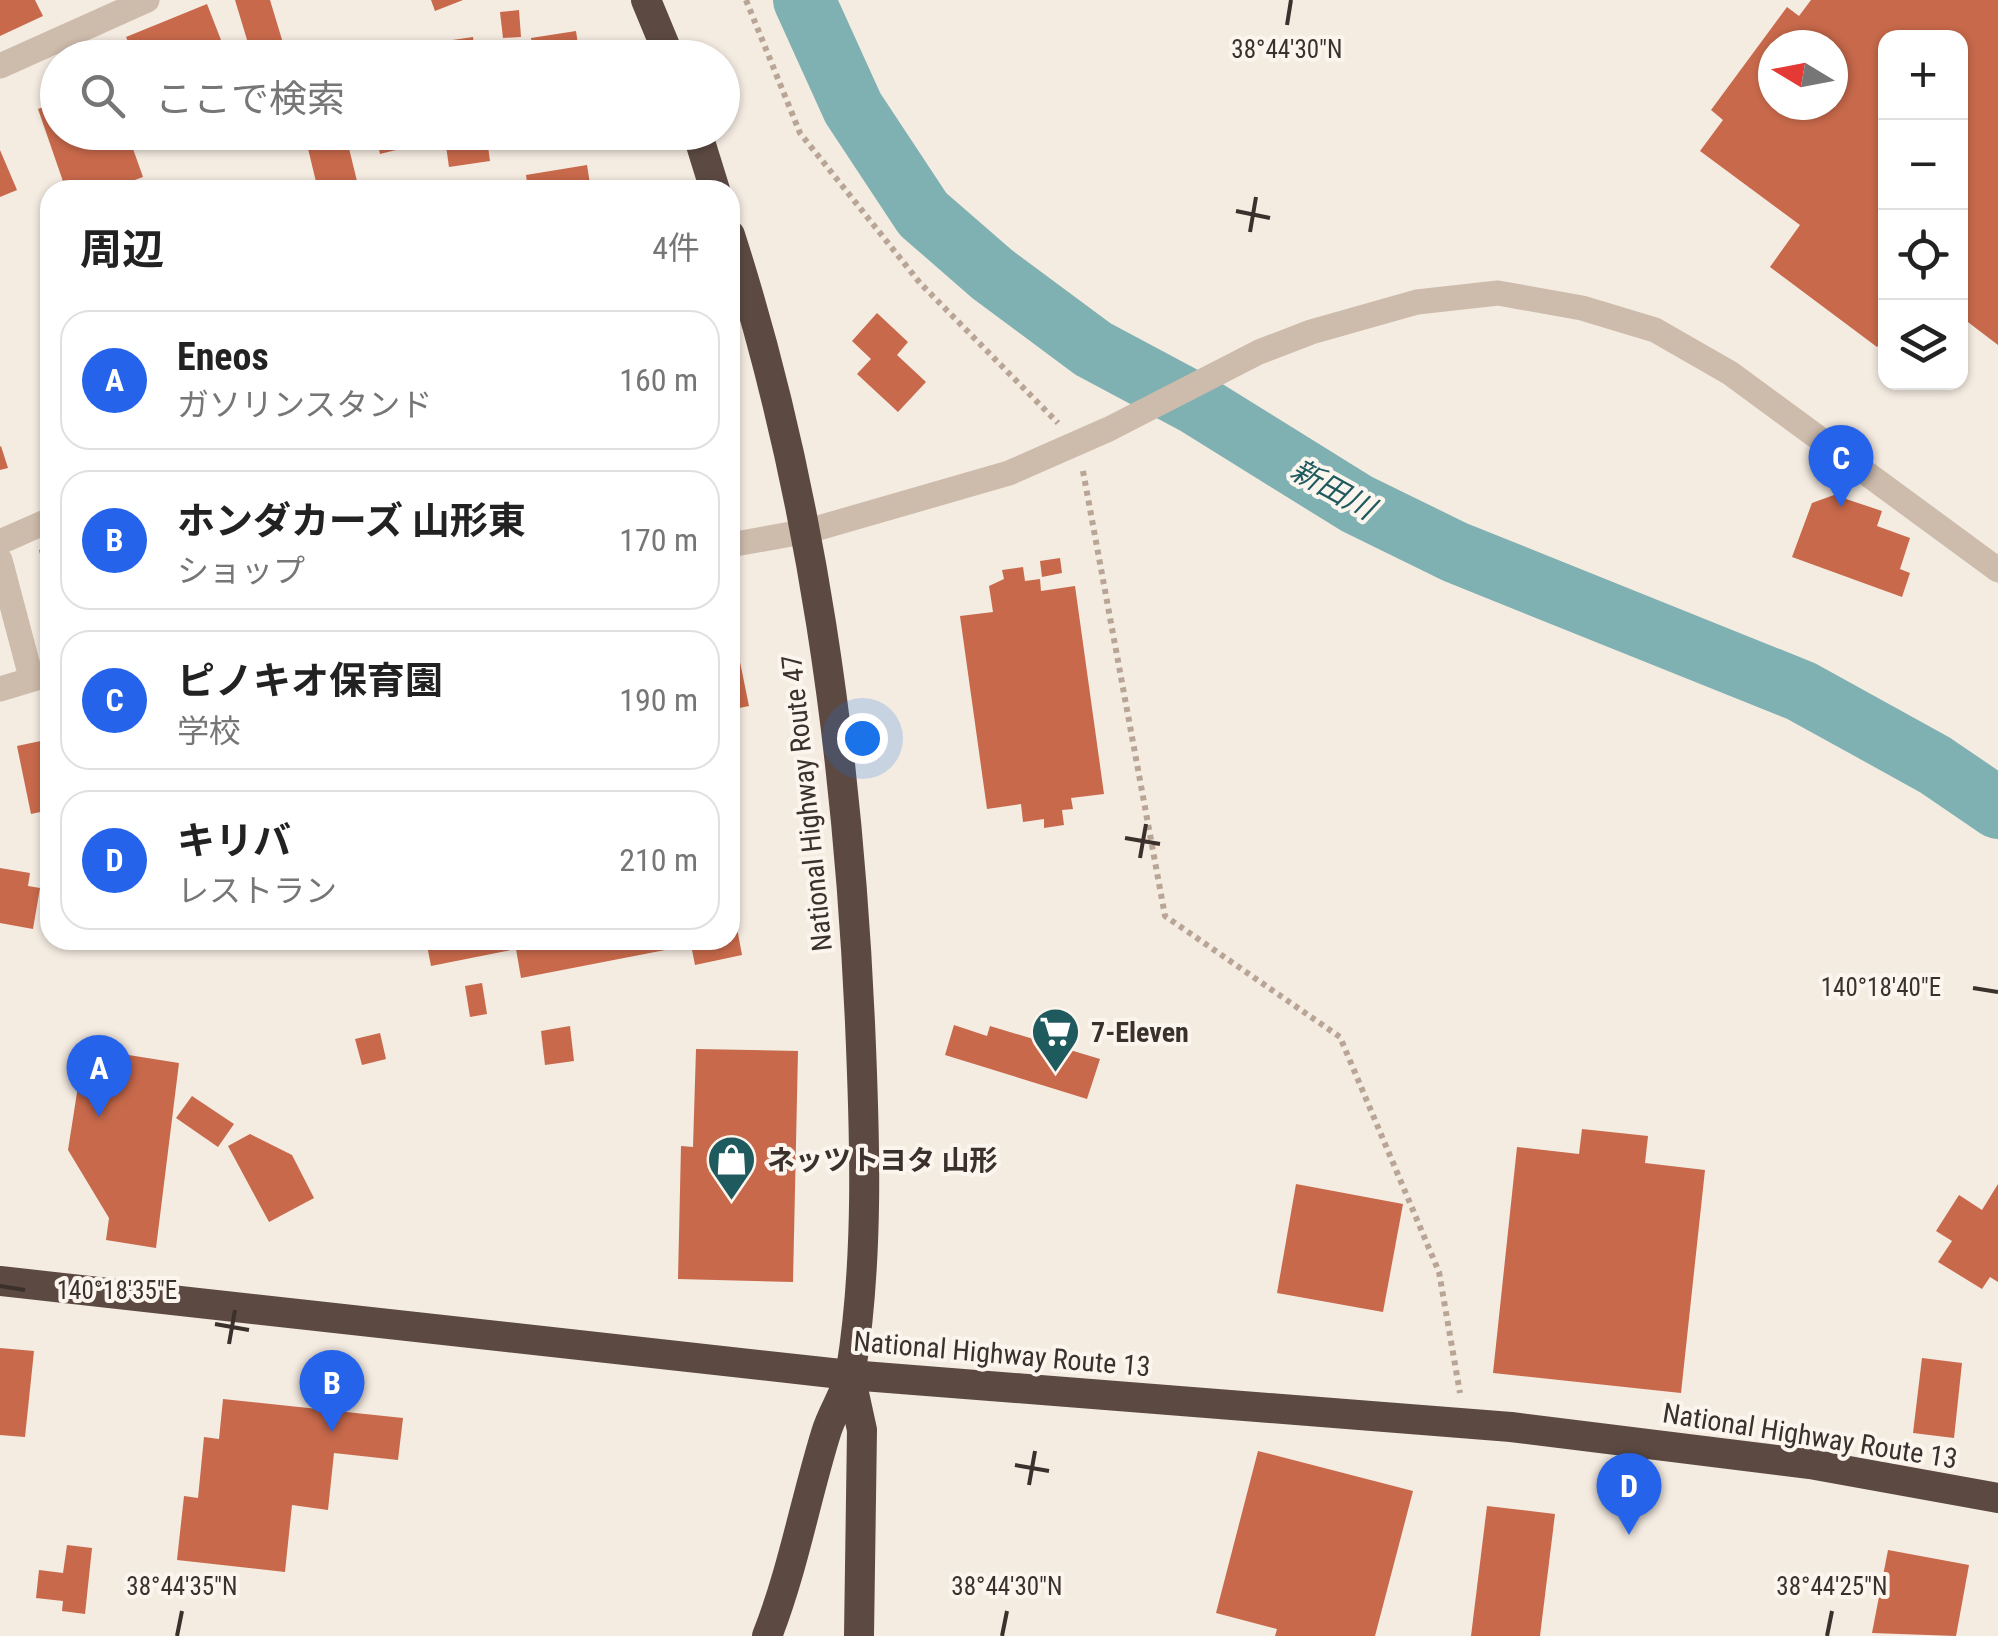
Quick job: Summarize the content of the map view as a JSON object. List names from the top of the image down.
{
  "streets": {
    "highway": ["National Highway Route 47", "National Highway Route 13"]
  },
  "crossings": [
    ["National Highway Route 47", "National Highway Route 13"]
  ],
  "water": ["新田川"],
  "places": {
    "supermarket": ["7-Eleven"],
    "shop": ["ネッツトヨタ 山形"]
  },
  "north": "left",
  "page": {
    "map_buttons": ["+", "−"],
    "search": "ここで検索",
    "heading": ["周辺", "4件"],
    "list": [
      {
        "mark": "A",
        "name": "Eneos",
        "note": "ガソリンスタンド",
        "value": "160 m"
      },
      {
        "mark": "B",
        "name": "ホンダカーズ 山形東",
        "note": "ショップ",
        "value": "170 m"
      },
      {
        "mark": "C",
        "name": "ピノキオ保育園",
        "note": "学校",
        "value": "190 m"
      },
      {
        "mark": "D",
        "name": "キリバ",
        "note": "レストラン",
        "value": "210 m"
      }
    ],
    "pins": [
      "C",
      "A",
      "B",
      "D"
    ]
  },
  "coordinates": [
    "38°44'30\"N",
    "140°18'40\"E",
    "140°18'35\"E",
    "38°44'35\"N",
    "38°44'25\"N"
  ]
}
